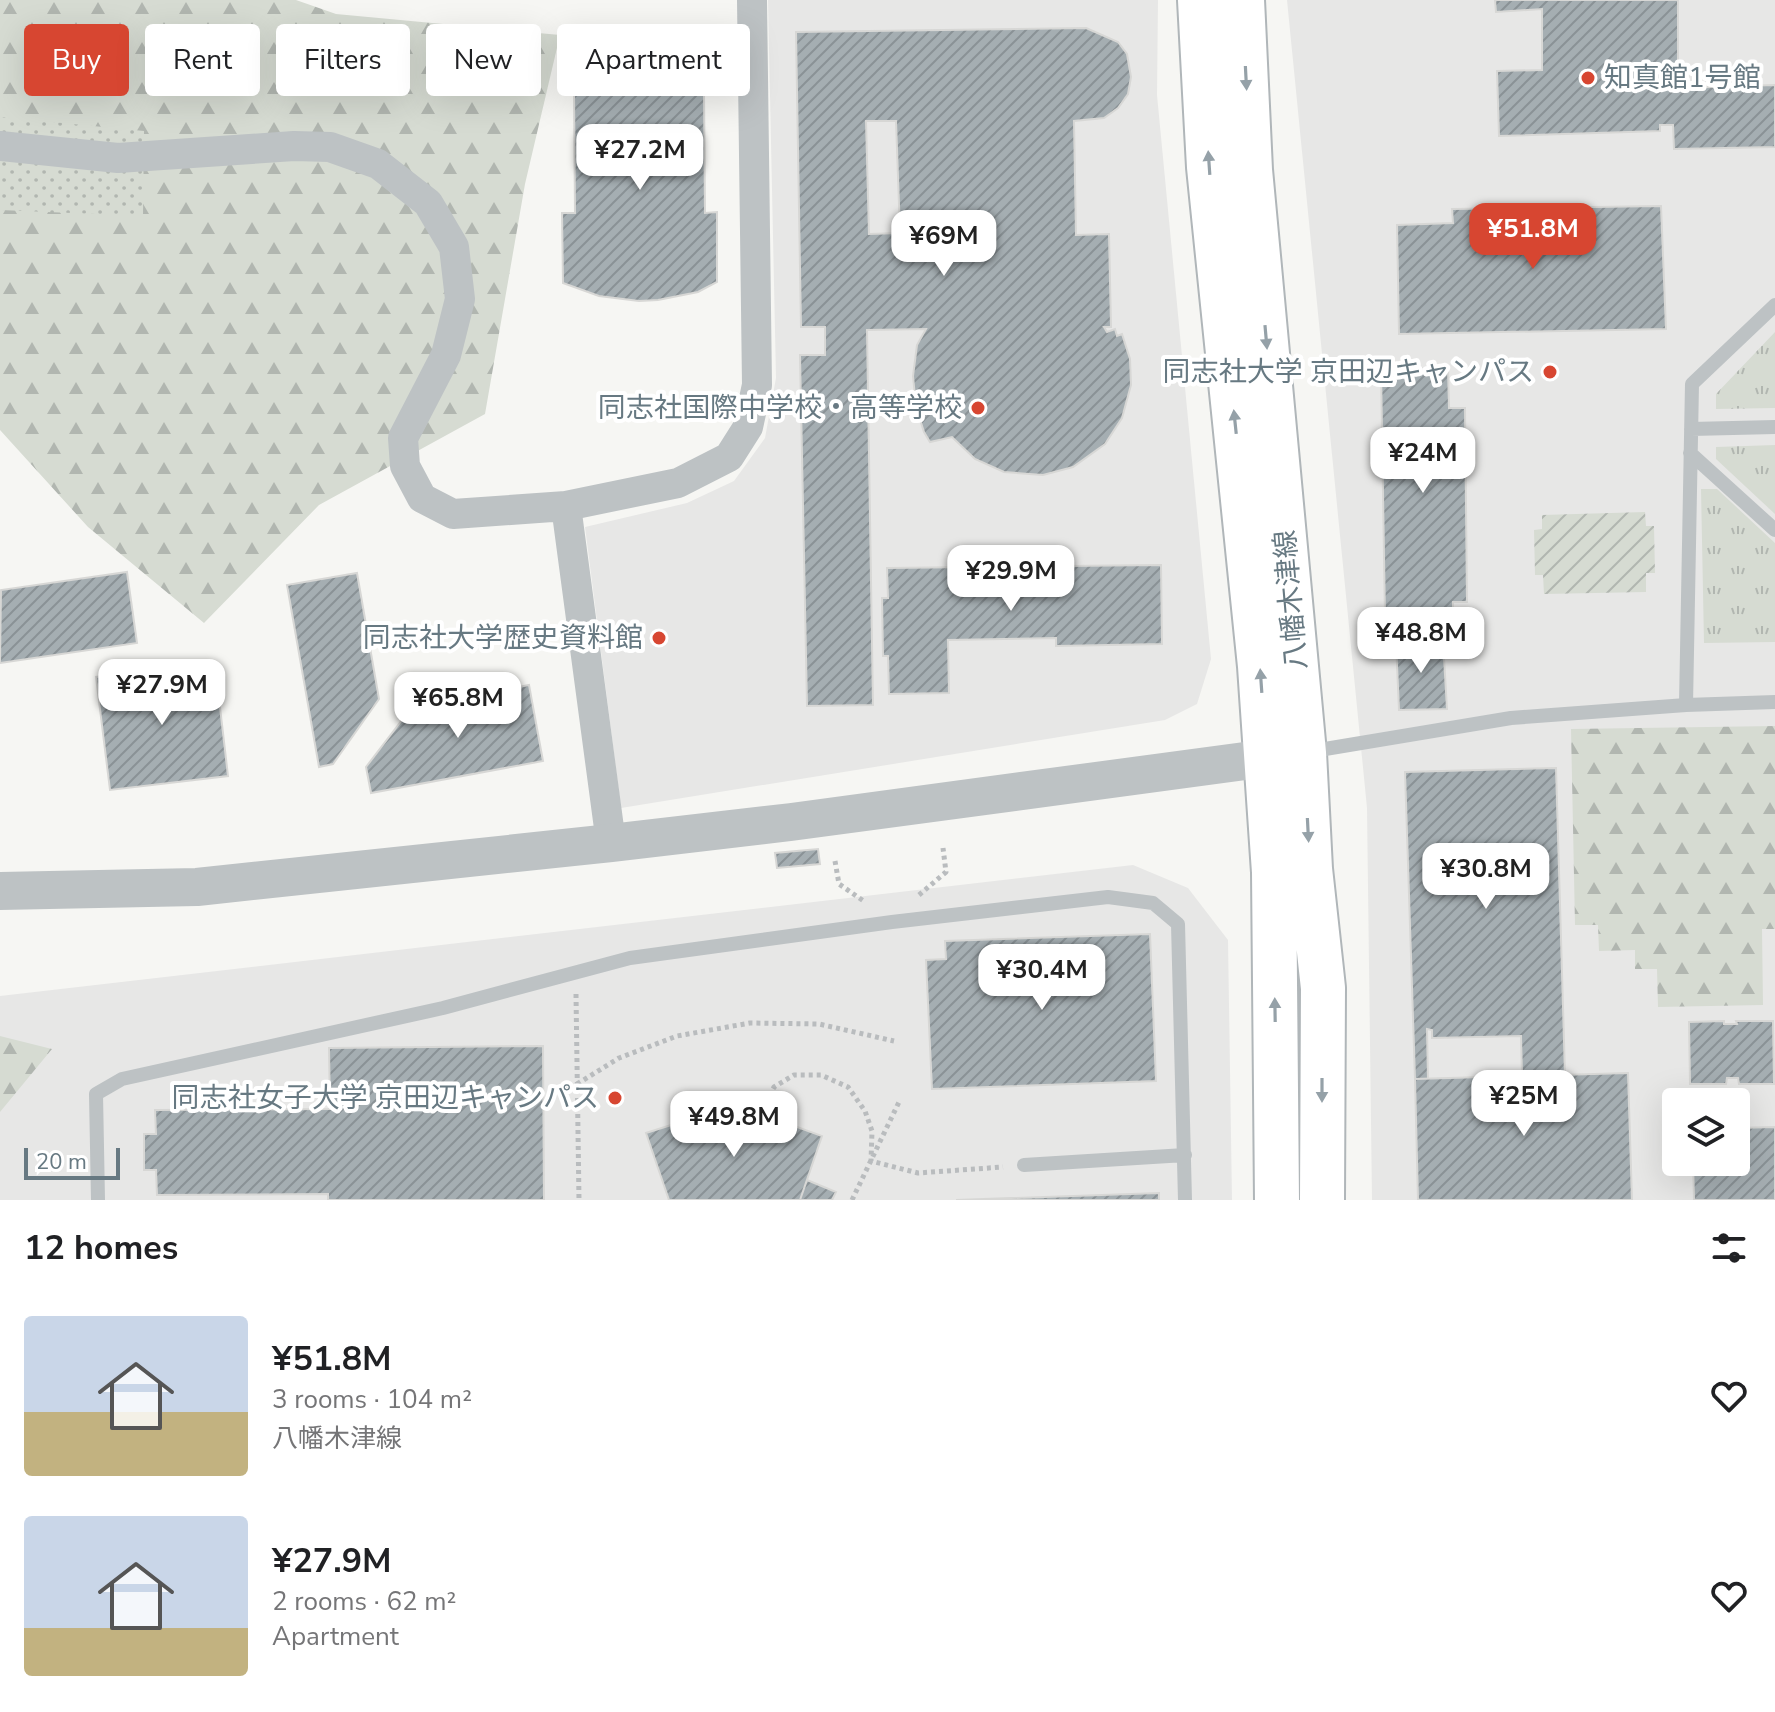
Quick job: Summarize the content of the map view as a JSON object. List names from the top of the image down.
{
  "streets": {
    "main road": ["八幡木津線"]
  },
  "places": [
    "知真館1号館",
    "同志社大学 京田辺キャンパス",
    "同志社国際中学校・高等学校",
    "同志社大学歴史資料館",
    "同志社女子大学 京田辺キャンパス"
  ],
  "scale_bar": "20 m",
  "page": {
    "chip": [
      "Buy",
      "Rent",
      "Filters",
      "New",
      "Apartment"
    ],
    "price": [
      "¥27.2M",
      "¥51.8M",
      "¥69M",
      "¥24M",
      "¥29.9M",
      "¥48.8M",
      "¥27.9M",
      "¥65.8M",
      "¥30.8M",
      "¥30.4M",
      "¥25M",
      "¥49.8M"
    ],
    "scale": "20 m",
    "heading": "12 homes",
    "list": [
      {
        "name": "¥51.8M",
        "note": "3 rooms · 104 m² · 八幡木津線"
      },
      {
        "name": "¥27.9M",
        "note": "2 rooms · 62 m² · Apartment"
      }
    ]
  }
}
